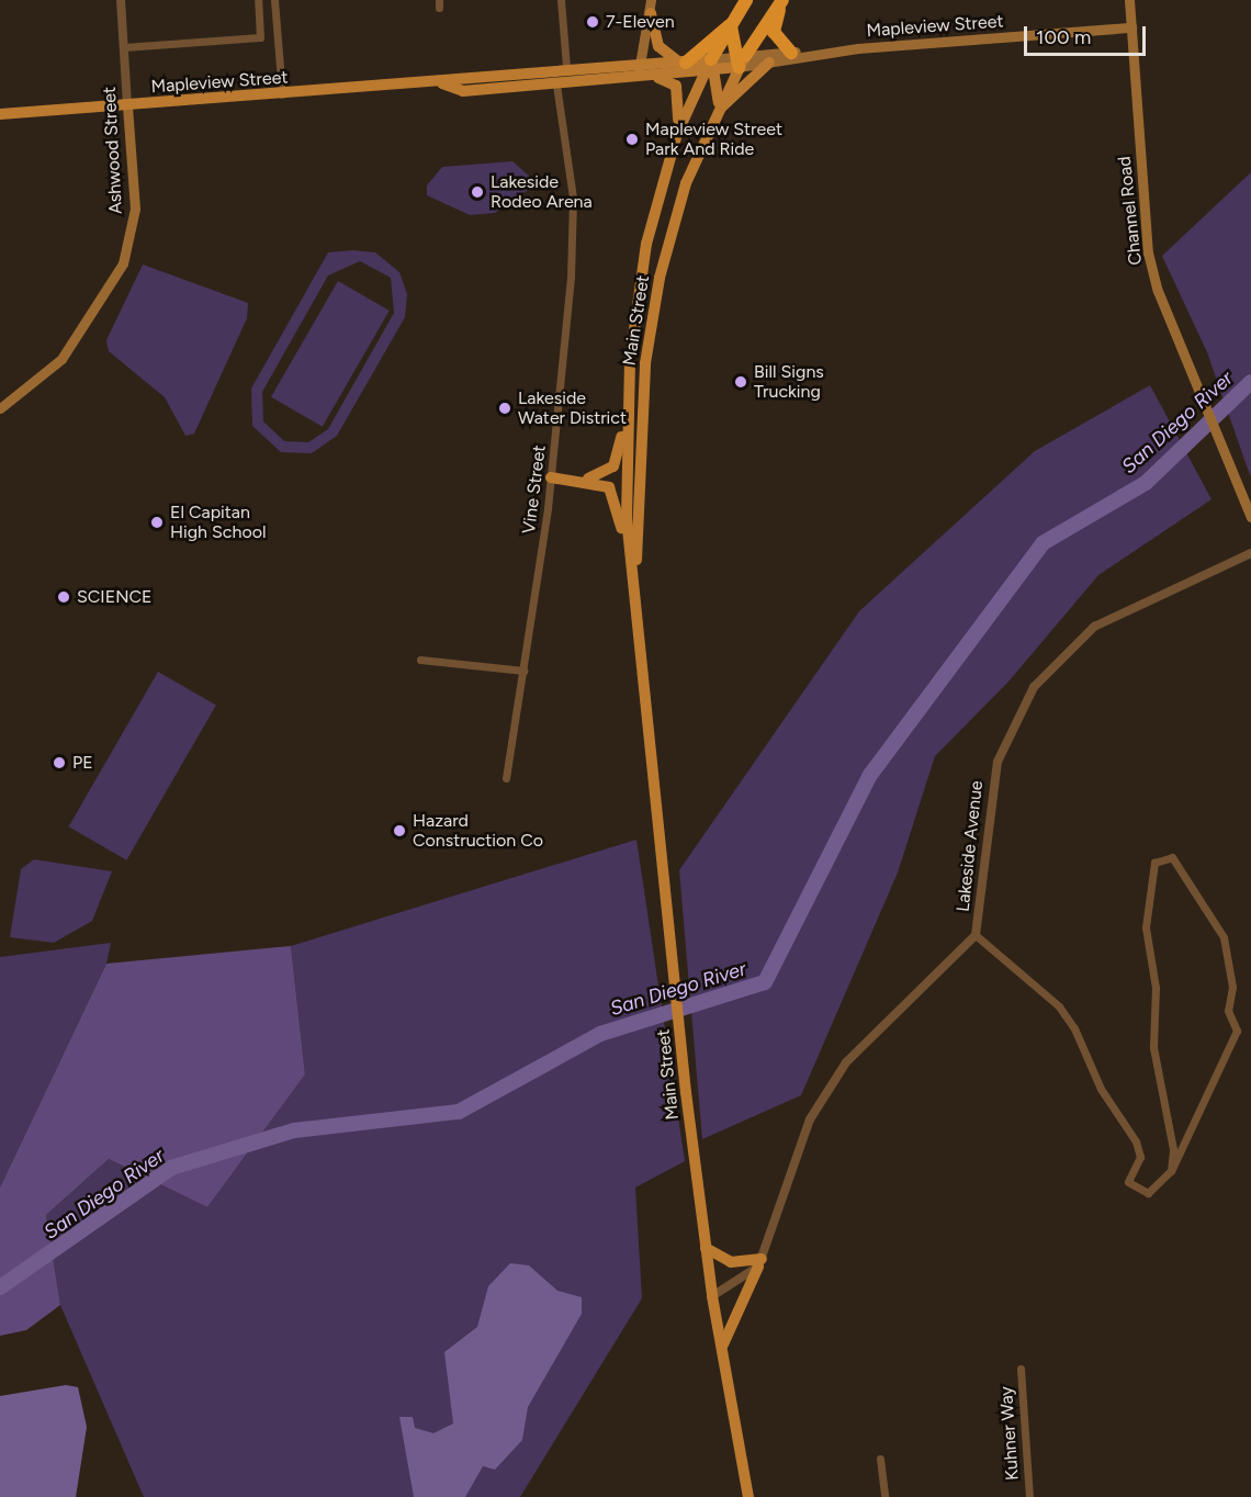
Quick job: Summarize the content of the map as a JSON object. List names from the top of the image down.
{
  "streets": {
    "main road": [
      "Mapleview Street",
      "Ashwood Street",
      "Channel Road",
      "Main Street"
    ],
    "street": ["Vine Street", "Lakeside Avenue", "Kuhner Way"]
  },
  "crossings": [
    ["Mapleview Street", "Ashwood Street"],
    ["Mapleview Street", "Channel Road"],
    ["Mapleview Street", "Main Street"],
    ["Mapleview Street", "Vine Street"]
  ],
  "water": ["San Diego River"],
  "places": [
    "7-Eleven",
    "Mapleview Street Park And Ride",
    "Lakeside Rodeo Arena",
    "Bill Signs Trucking",
    "Lakeside Water District",
    "El Capitan High School",
    "SCIENCE",
    "PE",
    "Hazard Construction Co"
  ],
  "scale_bar": "100 m"
}
